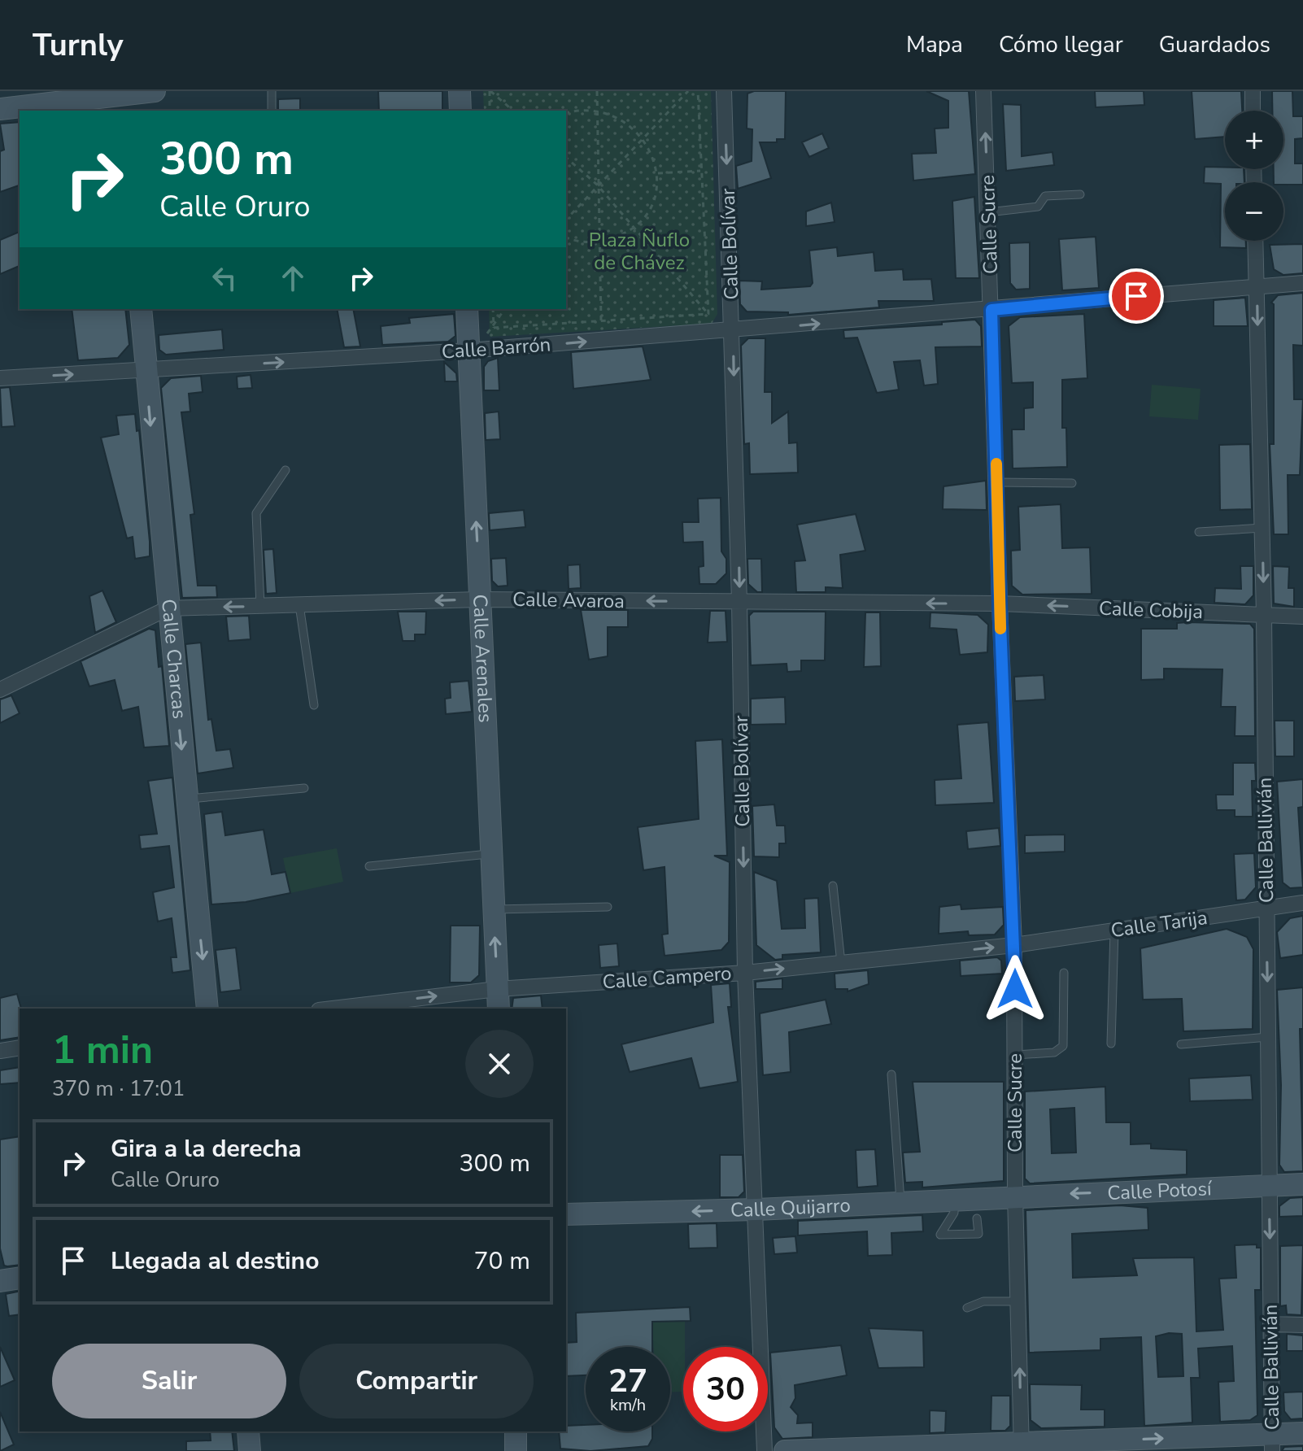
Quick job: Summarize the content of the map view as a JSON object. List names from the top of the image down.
{
  "streets": {
    "street": [
      "Calle Sucre",
      "Calle Bolívar",
      "Calle Barrón",
      "Calle Avaroa",
      "Calle Cobija",
      "Calle Charcas",
      "Calle Arenales",
      "Calle Ballivián",
      "Calle Tarija",
      "Calle Campero",
      "Calle Potosí",
      "Calle Quijarro"
    ]
  },
  "crossings": [
    ["Calle Sucre", "Calle Barrón"],
    ["Calle Sucre", "Calle Avaroa"],
    ["Calle Sucre", "Calle Cobija"],
    ["Calle Sucre", "Calle Tarija"],
    ["Calle Sucre", "Calle Campero"],
    ["Calle Sucre", "Calle Potosí"],
    ["Calle Sucre", "Calle Quijarro"],
    ["Calle Bolívar", "Calle Barrón"],
    ["Calle Bolívar", "Calle Avaroa"],
    ["Calle Bolívar", "Calle Campero"],
    ["Calle Bolívar", "Calle Quijarro"],
    ["Calle Barrón", "Calle Charcas"],
    ["Calle Barrón", "Calle Arenales"],
    ["Calle Barrón", "Calle Ballivián"],
    ["Calle Avaroa", "Calle Cobija"],
    ["Calle Avaroa", "Calle Charcas"],
    ["Calle Avaroa", "Calle Arenales"],
    ["Calle Cobija", "Calle Ballivián"],
    ["Calle Arenales", "Calle Campero"],
    ["Calle Ballivián", "Calle Tarija"],
    ["Calle Ballivián", "Calle Potosí"],
    ["Calle Tarija", "Calle Campero"],
    ["Calle Potosí", "Calle Quijarro"]
  ],
  "one_way": [
    "Calle Bolívar",
    "Calle Barrón",
    "Calle Avaroa",
    "Calle Cobija",
    "Calle Charcas",
    "Calle Arenales",
    "Calle Ballivián",
    "Calle Campero",
    "Calle Potosí",
    "Calle Quijarro"
  ],
  "parks": ["Plaza Ñuflo de Chávez"],
  "page": {
    "header": "Turnly",
    "nav": ["Mapa", "Cómo llegar", "Guardados"],
    "map_buttons": ["+", "−"],
    "turn": ["300 m", "Calle Oruro"],
    "heading": ["1 min", "370 m · 17:01"],
    "list": [
      {
        "name": "Gira a la derecha",
        "note": "Calle Oruro",
        "value": "300 m"
      },
      {
        "name": "Llegada al destino",
        "value": "70 m"
      }
    ],
    "buttons": ["Salir", "Compartir"],
    "speed": "27 km/h",
    "limit": "30"
  }
}
